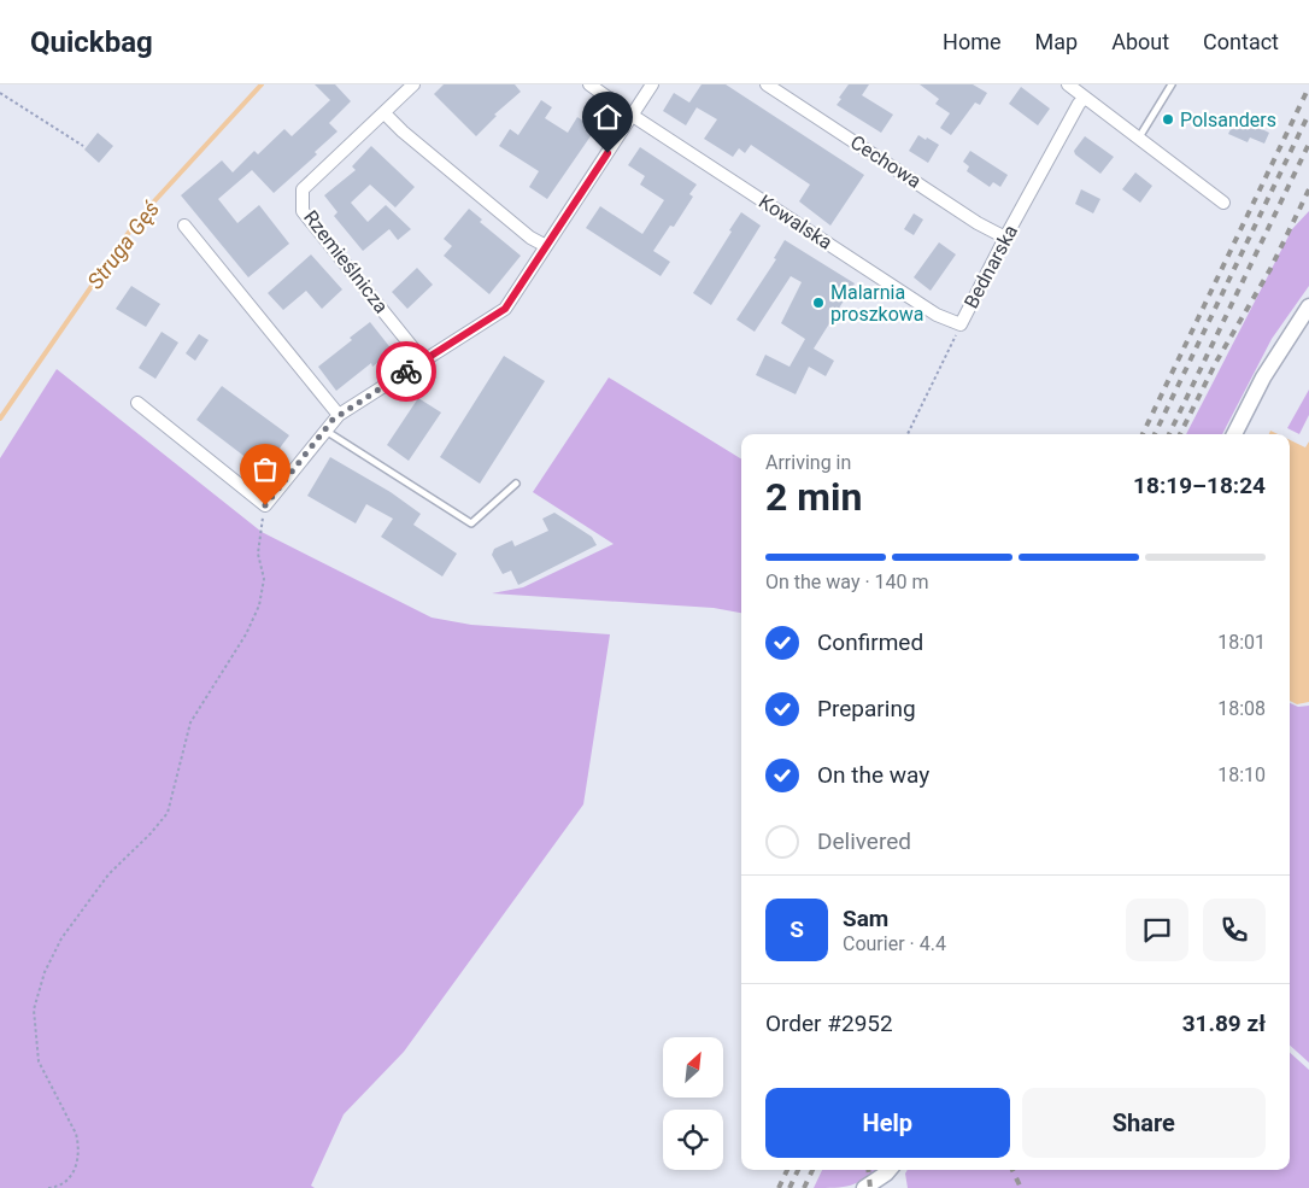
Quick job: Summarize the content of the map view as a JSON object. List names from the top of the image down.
{
  "streets": {
    "street": [
      "Cechowa",
      "Kowalska",
      "Rzemieślnicza",
      "Bednarska"
    ]
  },
  "crossings": [
    ["Cechowa", "Bednarska"],
    ["Kowalska", "Bednarska"]
  ],
  "water": ["Struga Gęś"],
  "places": ["Polsanders", "Malarnia proszkowa"],
  "north": "top right",
  "page": {
    "header": "Quickbag",
    "nav": [
      "Home",
      "Map",
      "About",
      "Contact"
    ],
    "heading": ["2 min", "Arriving in", "18:19–18:24"],
    "panel": [
      "Sam",
      "Courier · 4.4",
      "Order #2952",
      "31.89 zł"
    ],
    "bar": "On the way · 140 m",
    "list": [
      ["Confirmed", "18:01"],
      ["Preparing", "18:08"],
      ["On the way", "18:10"],
      "Delivered"
    ],
    "round": "S",
    "buttons": ["Help", "Share"]
  }
}
